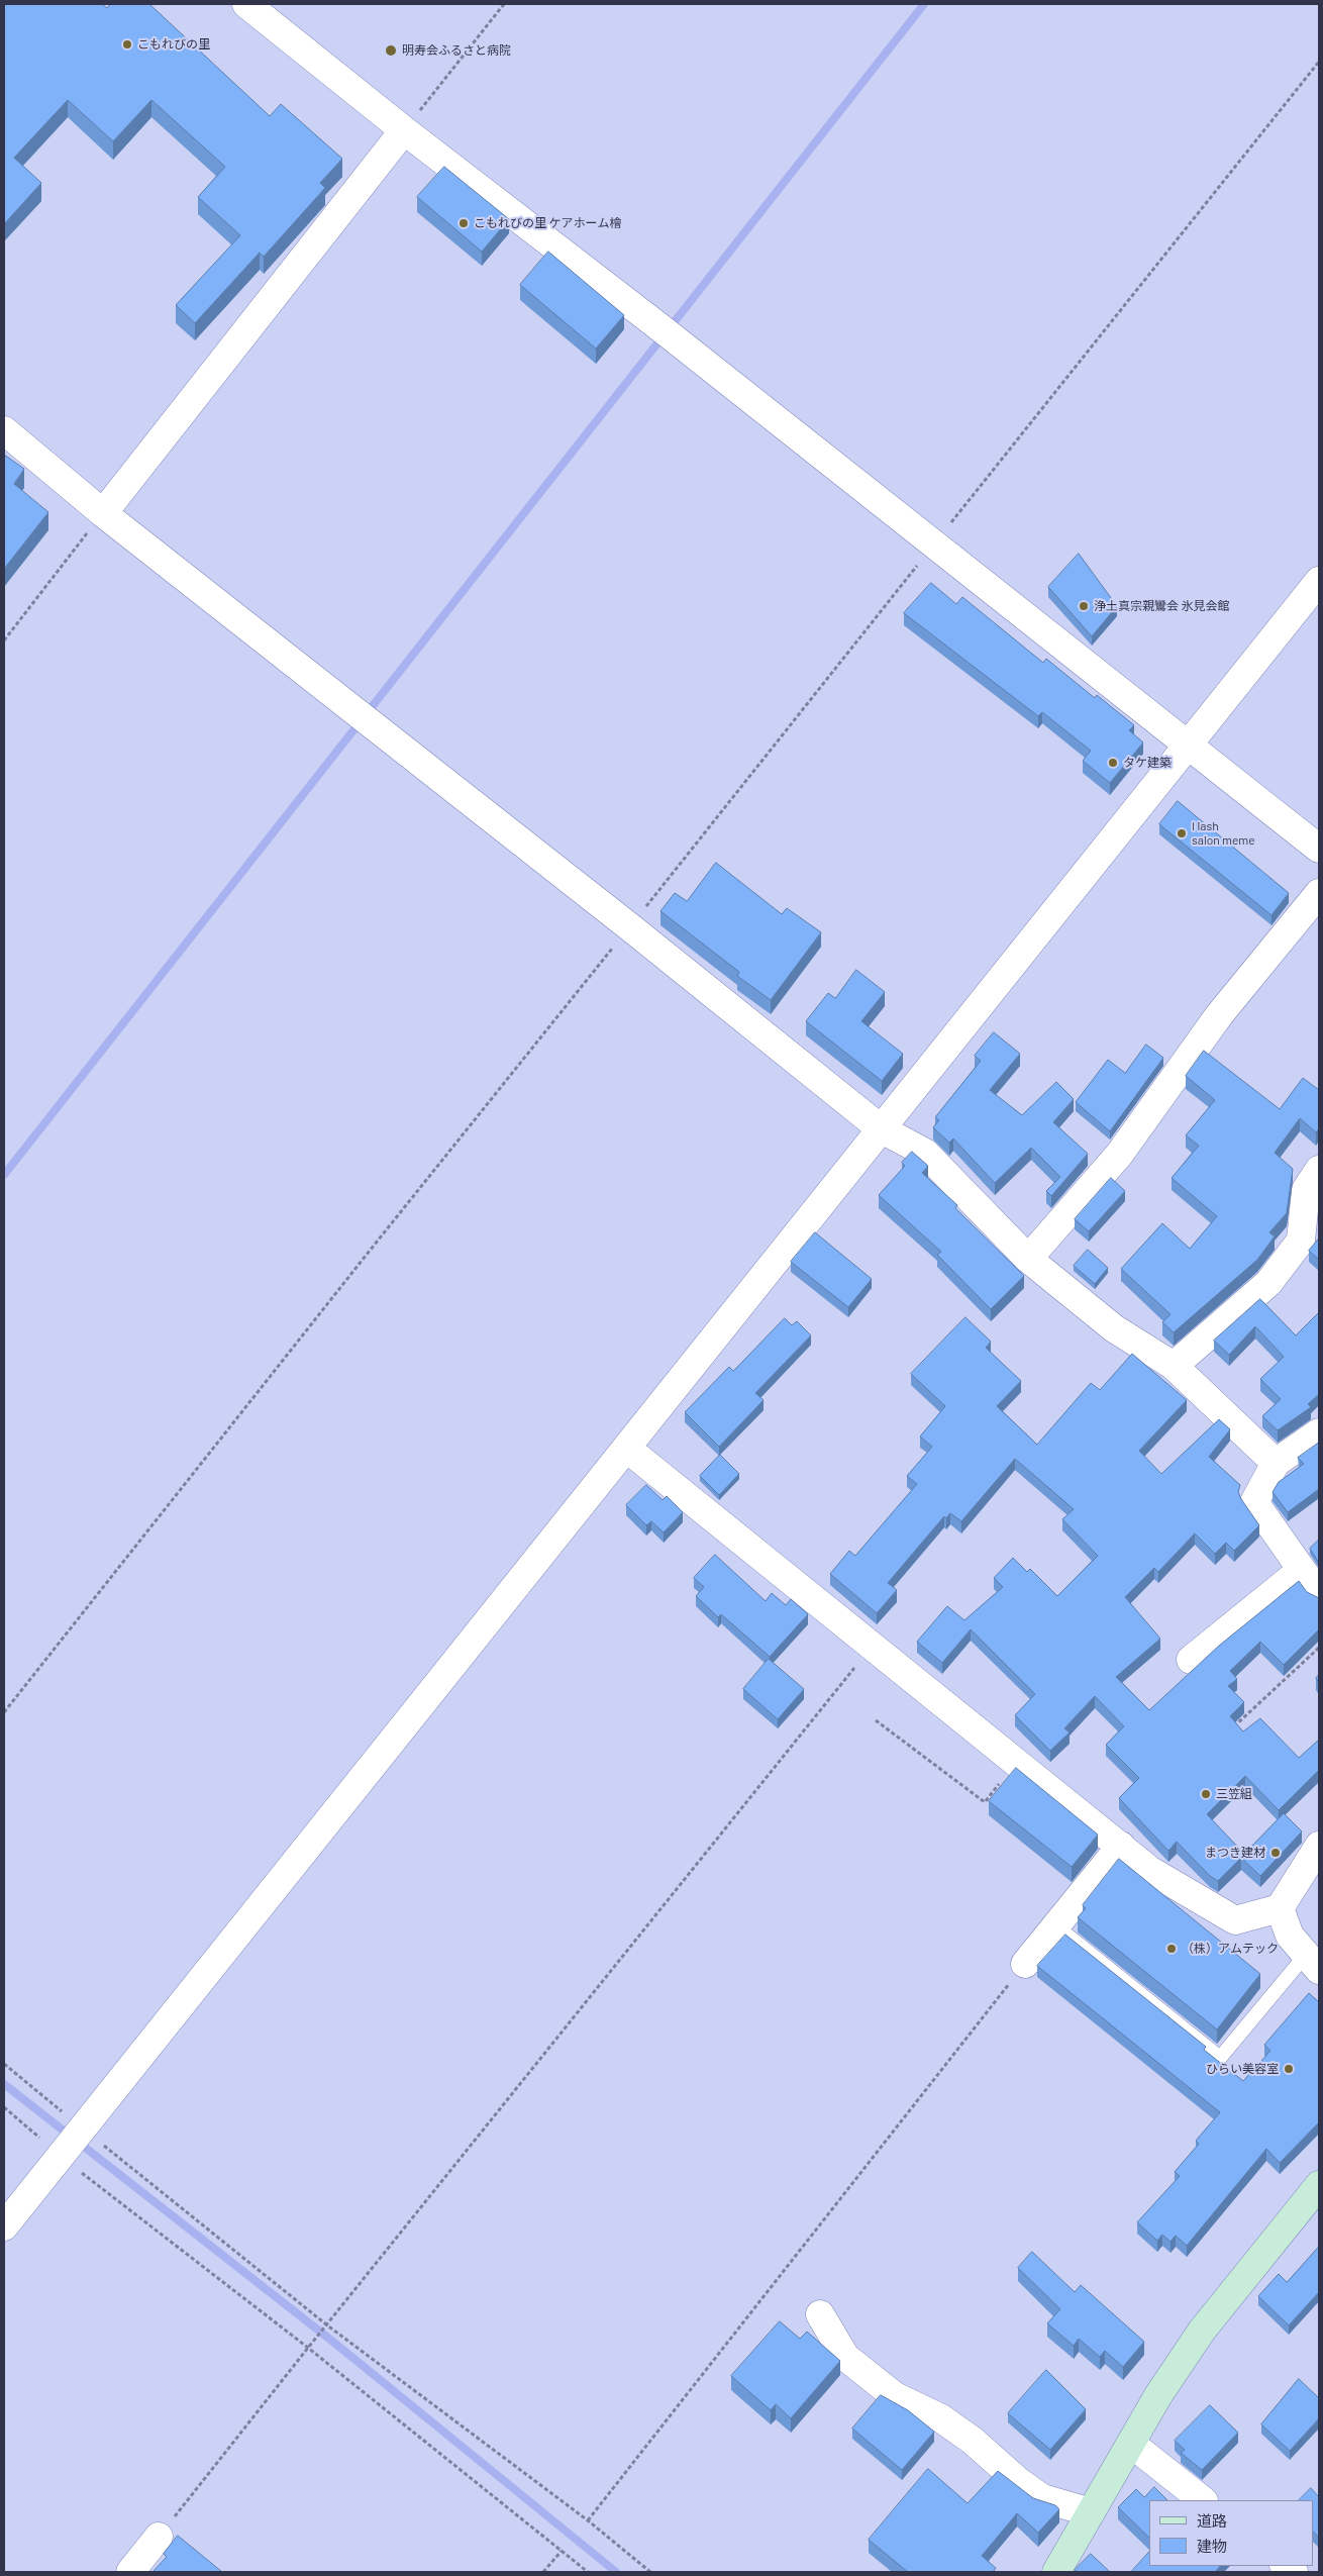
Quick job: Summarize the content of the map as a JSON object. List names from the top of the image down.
{
  "places": [
    "こもれびの里",
    "明寿会ふるさと病院",
    "こもれびの里 ケアホーム檜",
    "浄土真宗親鸞会 氷見会館",
    "タケ建築",
    "I lash salon meme",
    "三笠組",
    "まつき建材",
    "（株）アムテック",
    "ひらい美容室"
  ],
  "legend": ["道路", "建物"]
}
